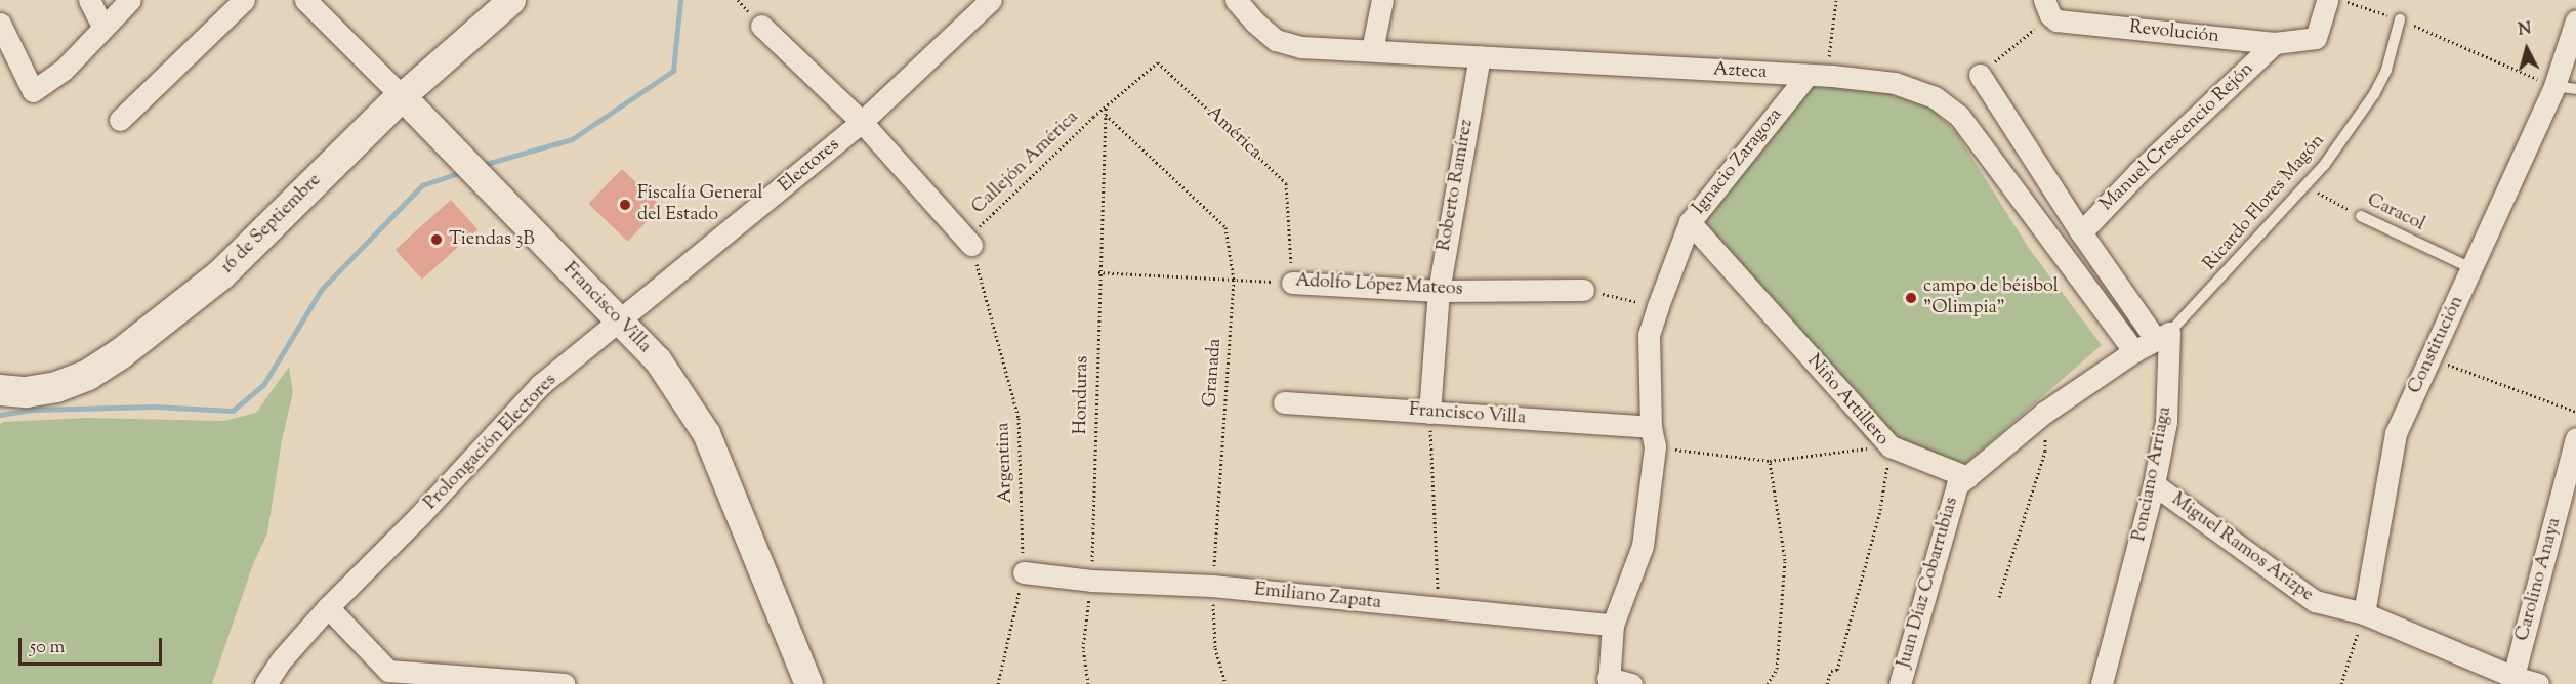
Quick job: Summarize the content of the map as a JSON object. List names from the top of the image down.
{
  "streets": {
    "main road": ["16 de Septiembre"],
    "street": [
      "Revolución",
      "Azteca",
      "Manuel Crescencio Rejón",
      "Ignacio Zaragoza",
      "Electores",
      "Roberto Ramírez",
      "Adolfo López Mateos",
      "Francisco Villa",
      "Constitución",
      "Niño Artillero",
      "Prolongación Electores",
      "Ponciano Arriaga",
      "Miguel Ramos Arizpe",
      "Carolino Anaya",
      "Juan Díaz Cobarrubias",
      "Emiliano Zapata"
    ],
    "lane": ["Ricardo Flores Magón", "Caracol"],
    "path": [
      "América",
      "Callejón América",
      "Granada",
      "Honduras",
      "Argentina"
    ]
  },
  "crossings": [
    ["Revolución", "Manuel Crescencio Rejón"],
    ["Azteca", "Ignacio Zaragoza"],
    ["Azteca", "Roberto Ramírez"],
    ["Azteca", "Juan Díaz Cobarrubias"],
    ["América", "Callejón América"],
    ["América", "Adolfo López Mateos"],
    ["América", "Honduras"],
    ["Ignacio Zaragoza", "Francisco Villa"],
    ["Ignacio Zaragoza", "Niño Artillero"],
    ["Ignacio Zaragoza", "Emiliano Zapata"],
    ["Callejón América", "Honduras"],
    ["Callejón América", "Argentina"],
    ["Electores", "Francisco Villa"],
    ["Electores", "Prolongación Electores"],
    ["Roberto Ramírez", "Adolfo López Mateos"],
    ["Roberto Ramírez", "Francisco Villa"],
    ["Ricardo Flores Magón", "Caracol"],
    ["Ricardo Flores Magón", "Ponciano Arriaga"],
    ["Ricardo Flores Magón", "Juan Díaz Cobarrubias"],
    ["Caracol", "Constitución"],
    ["16 de Septiembre", "Francisco Villa"],
    ["Adolfo López Mateos", "Granada"],
    ["Adolfo López Mateos", "Honduras"],
    ["Francisco Villa", "Prolongación Electores"],
    ["Constitución", "Miguel Ramos Arizpe"],
    ["Granada", "Honduras"],
    ["Granada", "Emiliano Zapata"],
    ["Honduras", "Emiliano Zapata"],
    ["Argentina", "Emiliano Zapata"],
    ["Ponciano Arriaga", "Miguel Ramos Arizpe"],
    ["Ponciano Arriaga", "Juan Díaz Cobarrubias"],
    ["Miguel Ramos Arizpe", "Carolino Anaya"]
  ],
  "places": ["Fiscalía General del Estado", "Tiendas 3B", "campo de béisbol \"Olimpia\""],
  "scale_bar": "50 m",
  "north": "top"
}
